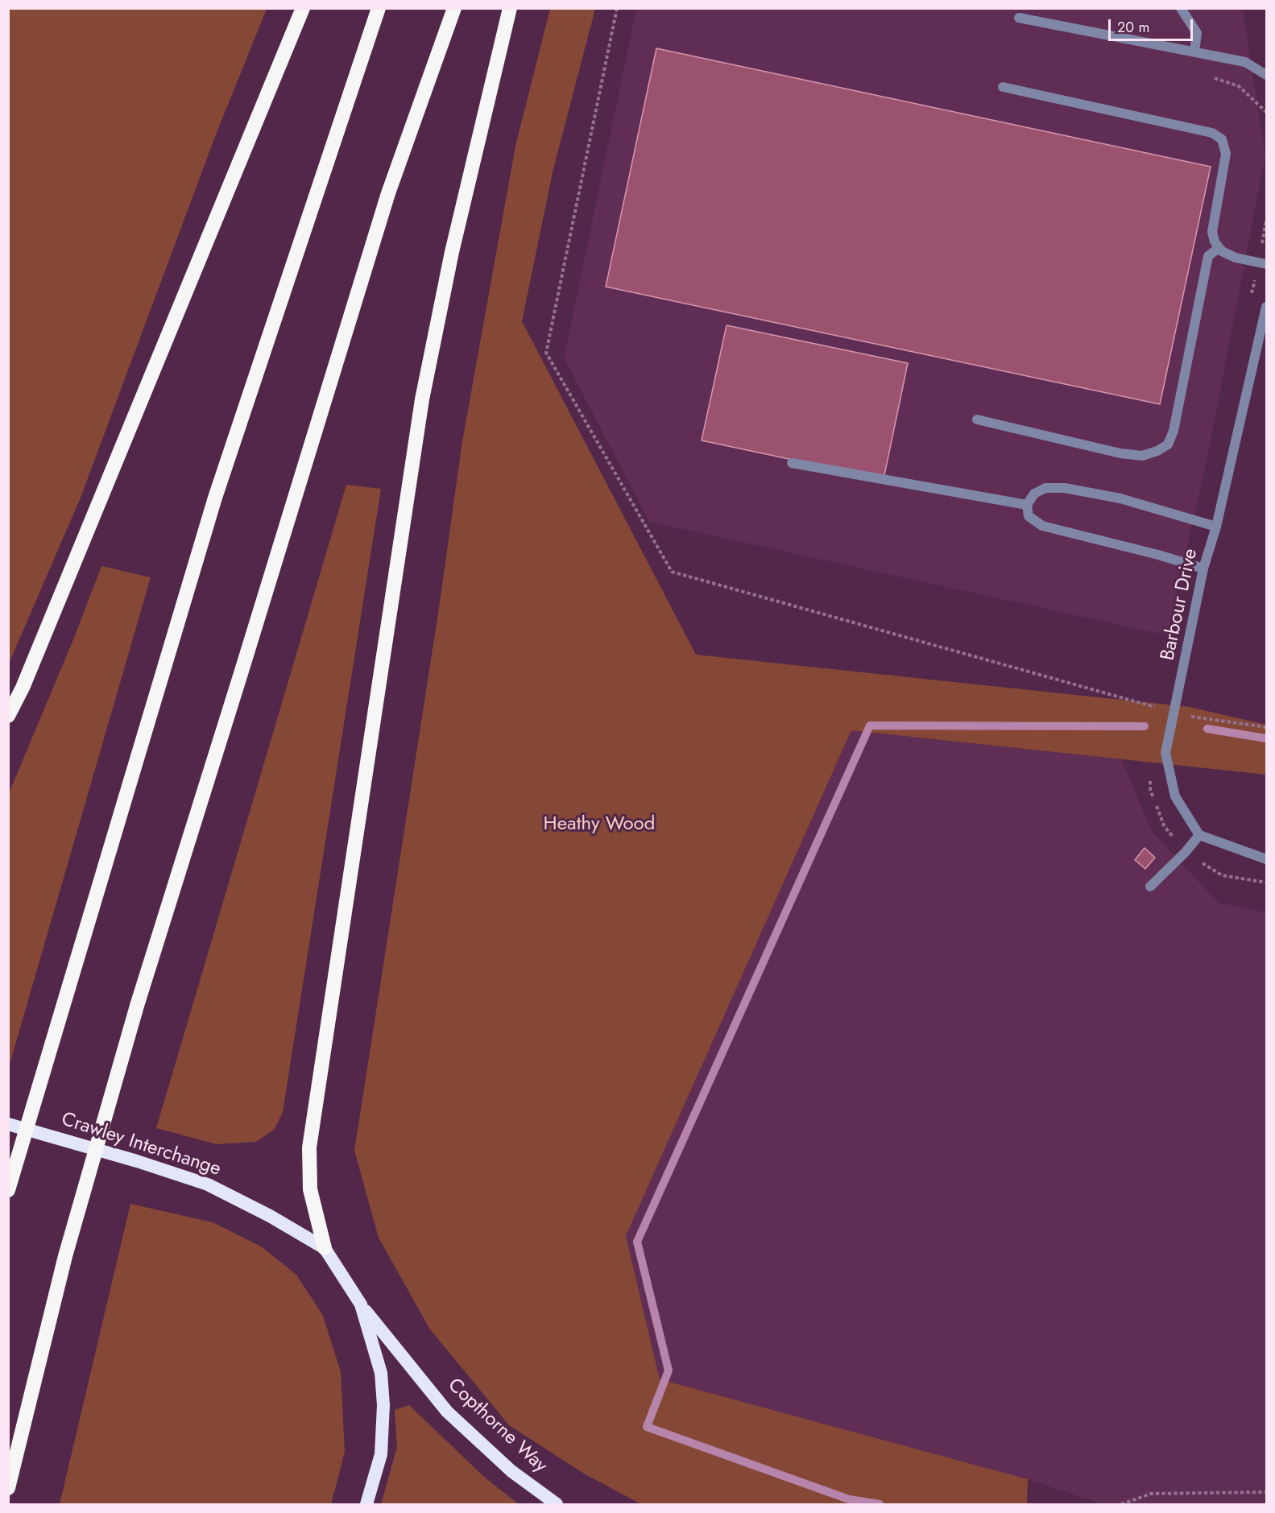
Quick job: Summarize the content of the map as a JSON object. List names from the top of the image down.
{
  "streets": {
    "highway": ["Crawley Interchange", "Copthorne Way"],
    "street": ["Barbour Drive"]
  },
  "crossings": [
    ["Crawley Interchange", "Copthorne Way"]
  ],
  "parks": ["Heathy Wood"],
  "scale_bar": "20 m"
}
